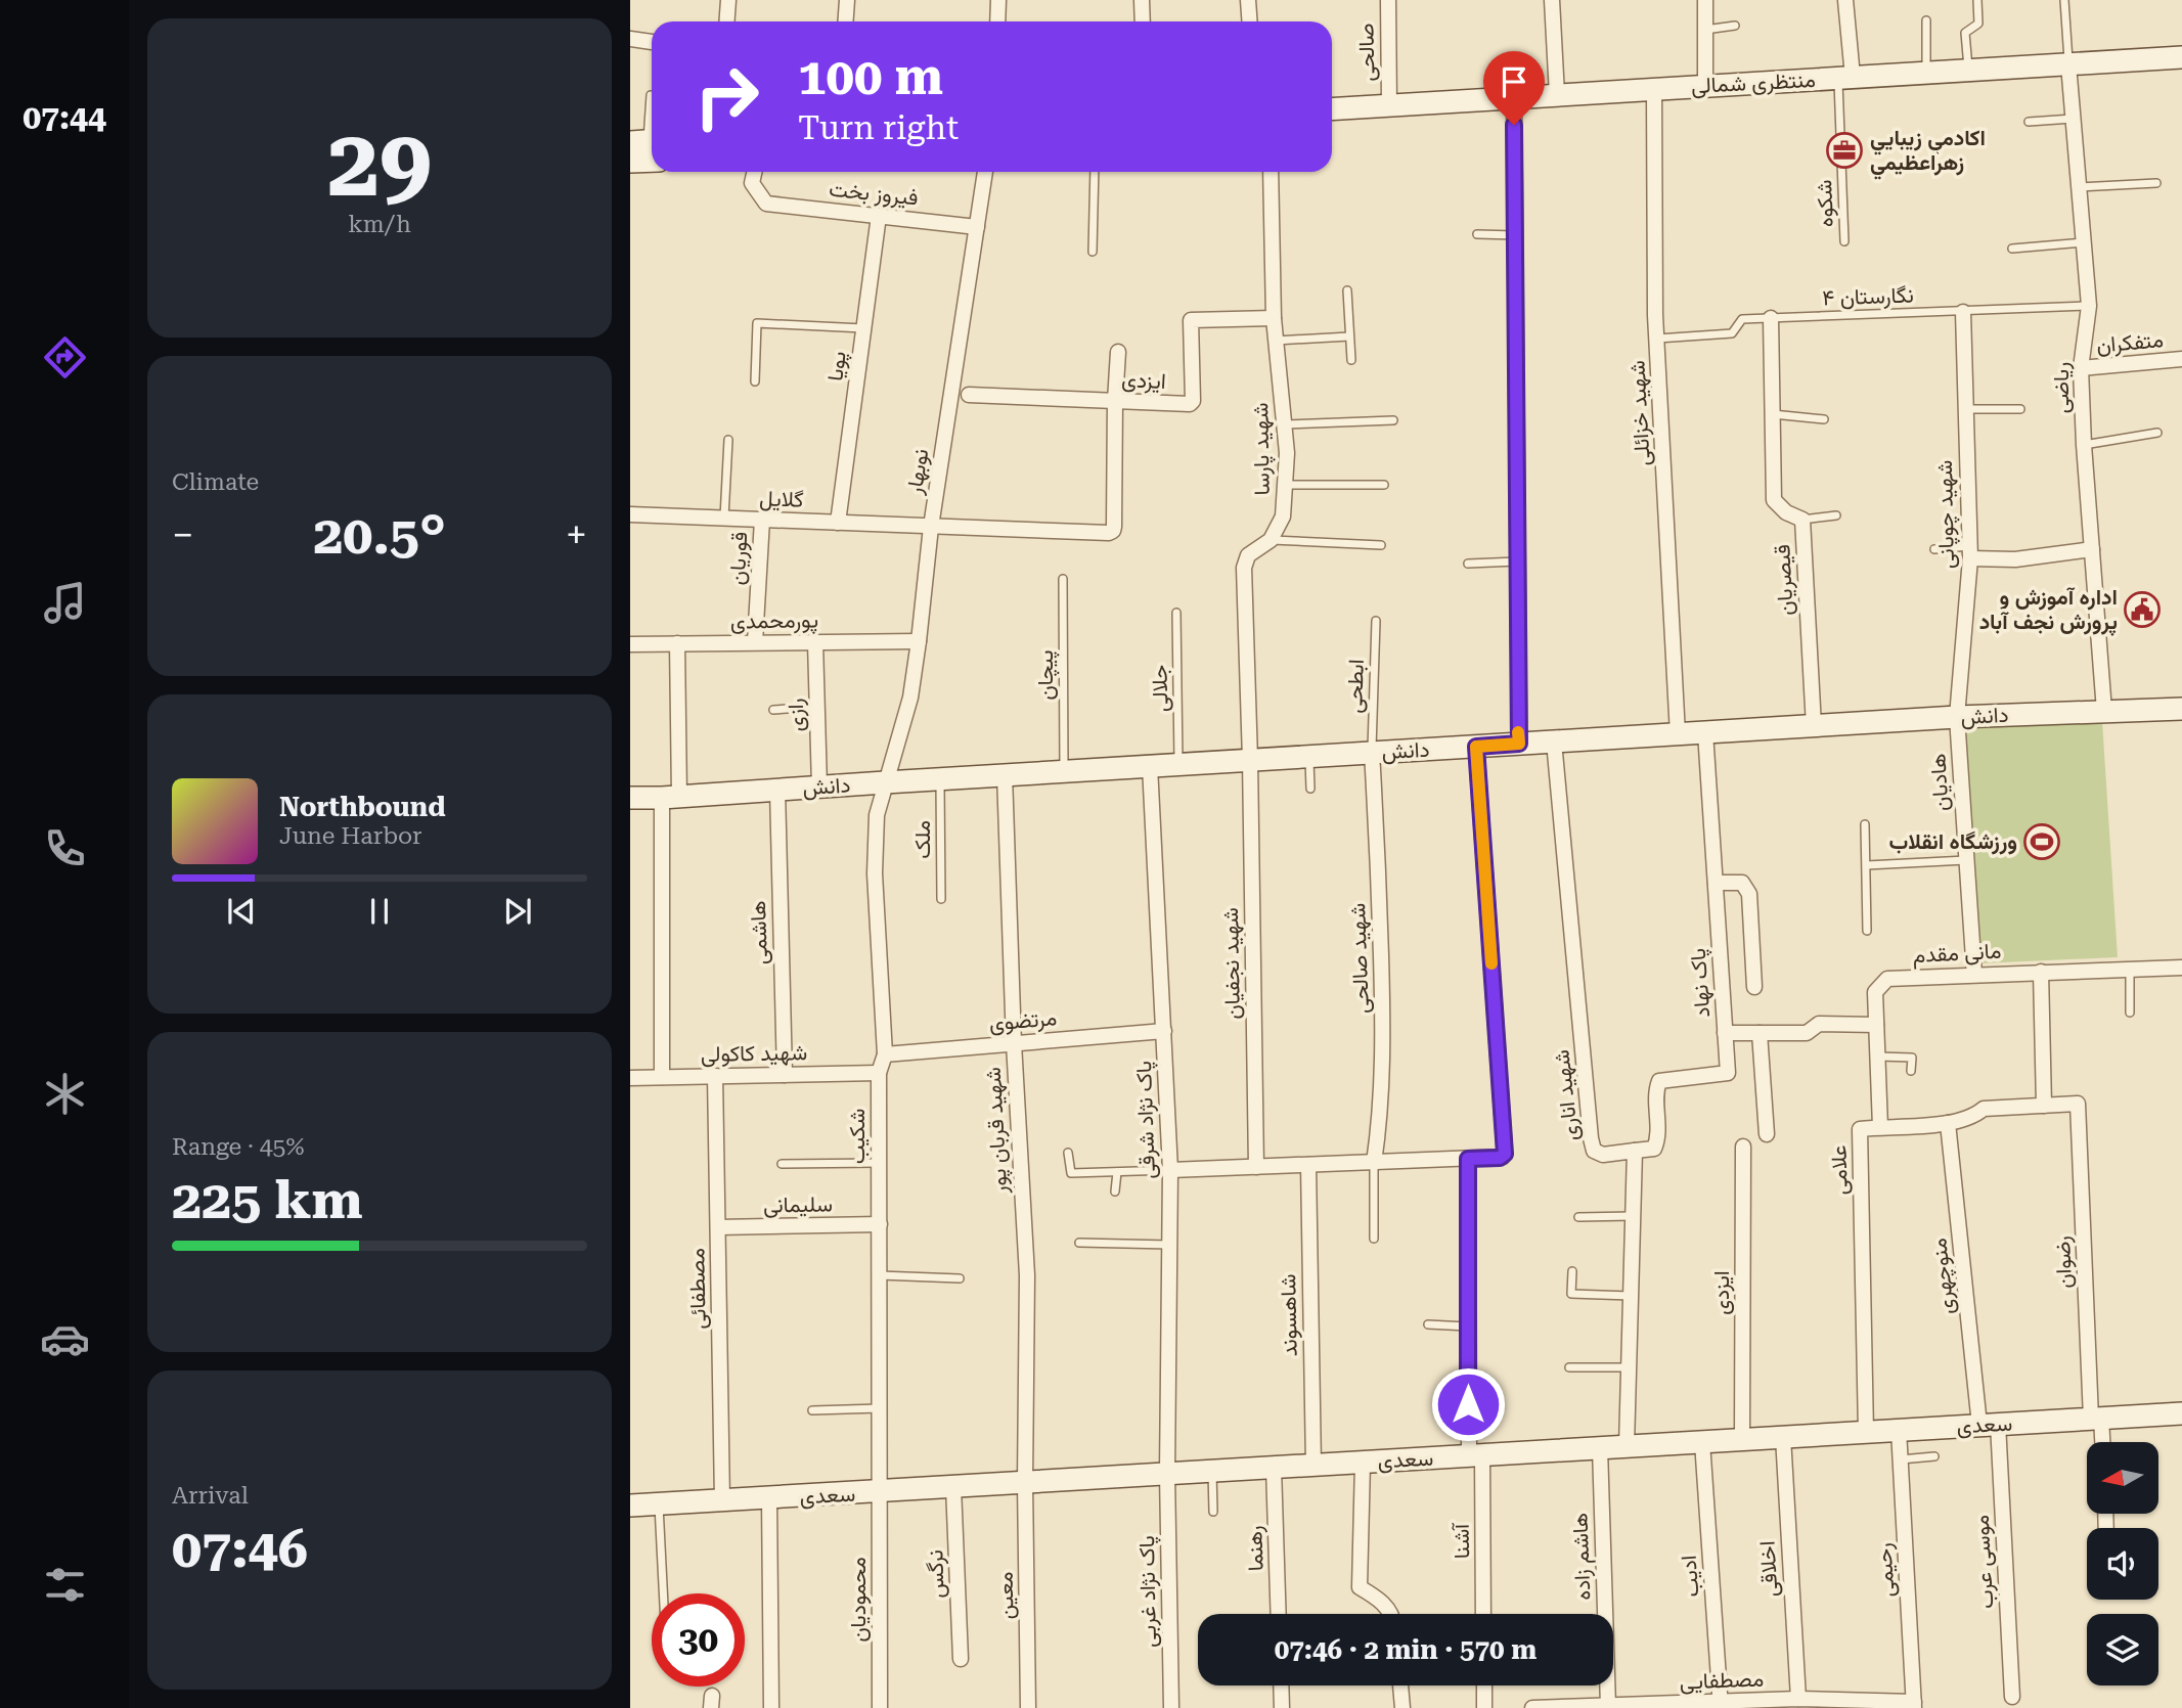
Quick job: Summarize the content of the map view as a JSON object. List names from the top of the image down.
{
  "streets": {
    "street": [
      "صالحی",
      "منتظری شمالی",
      "فیروز بخت",
      "متفکران",
      "پویا",
      "ایزدی",
      "ریاضی",
      "شهید خزائلی",
      "شهید پارسا",
      "نوبهار",
      "گلایل",
      "شهید چوپانی",
      "قوریان",
      "قیصریان",
      "پورمحمدی",
      "رازی",
      "دانش",
      "هادیان",
      "هاشمی",
      "مانی مقدم",
      "شهید صالحی",
      "شهید نجفیان",
      "پاک نهاد",
      "مرتضوی",
      "شهید کاکولی",
      "شهید اناری",
      "پاک نژاد شرقی",
      "شهید قربان پور",
      "شکیب",
      "علامی",
      "سلیمانی",
      "رضوان",
      "منوچهری",
      "مصطفائی",
      "شاهسوند",
      "سعدی",
      "آشنا",
      "رهنما",
      "هاشم زاده",
      "موسی عرب",
      "اخلاقی",
      "رحیمی",
      "نرگس",
      "ادیب",
      "پاک نژاد غربی",
      "معین",
      "محمودیان",
      "مصطفایی"
    ],
    "lane": [
      "شکوه",
      "نگارستان ۴",
      "پیچان",
      "ابطحی",
      "جلالی",
      "ملک"
    ]
  },
  "crossings": [
    ["صالحی", "منتظری شمالی"],
    ["منتظری شمالی", "شکوه"],
    ["منتظری شمالی", "ریاضی"],
    ["منتظری شمالی", "شهید خزائلی"],
    ["فیروز بخت", "پویا"],
    ["فیروز بخت", "نوبهار"],
    ["نگارستان ۴", "ریاضی"],
    ["نگارستان ۴", "شهید خزائلی"],
    ["نگارستان ۴", "شهید چوپانی"],
    ["نگارستان ۴", "قیصریان"],
    ["متفکران", "ریاضی"],
    ["پویا", "گلایل"],
    ["ایزدی", "شهید پارسا"],
    ["ایزدی", "گلایل"],
    ["ایزدی", "سعدی"],
    ["ریاضی", "دانش"],
    ["شهید خزائلی", "دانش"],
    ["شهید پارسا", "دانش"],
    ["شهید پارسا", "شهید نجفیان"],
    ["نوبهار", "گلایل"],
    ["نوبهار", "پورمحمدی"],
    ["نوبهار", "دانش"],
    ["نوبهار", "شکیب"],
    ["گلایل", "قوریان"],
    ["شهید چوپانی", "دانش"],
    ["شهید چوپانی", "هادیان"],
    ["قوریان", "پورمحمدی"],
    ["قیصریان", "دانش"],
    ["پورمحمدی", "رازی"],
    ["پیچان", "دانش"],
    ["ابطحی", "دانش"],
    ["ابطحی", "شهید صالحی"],
    ["جلالی", "دانش"],
    ["رازی", "دانش"],
    ["دانش", "هادیان"],
    ["دانش", "ملک"],
    ["دانش", "هاشمی"],
    ["دانش", "شهید صالحی"],
    ["دانش", "شهید نجفیان"],
    ["دانش", "پاک نهاد"],
    ["دانش", "شهید اناری"],
    ["دانش", "پاک نژاد شرقی"],
    ["دانش", "شهید قربان پور"],
    ["دانش", "شکیب"],
    ["هادیان", "مانی مقدم"],
    ["هاشمی", "شهید کاکولی"],
    ["مانی مقدم", "علامی"],
    ["پاک نهاد", "شهید اناری"],
    ["مرتضوی", "پاک نژاد شرقی"],
    ["مرتضوی", "شهید قربان پور"],
    ["مرتضوی", "شکیب"],
    ["شهید کاکولی", "شکیب"],
    ["شهید کاکولی", "مصطفائی"],
    ["پاک نژاد شرقی", "سعدی"],
    ["پاک نژاد شرقی", "پاک نژاد غربی"],
    ["شهید قربان پور", "سعدی"],
    ["شهید قربان پور", "معین"],
    ["شکیب", "سلیمانی"],
    ["شکیب", "سعدی"],
    ["شکیب", "محمودیان"],
    ["علامی", "سعدی"],
    ["سلیمانی", "مصطفائی"],
    ["رضوان", "سعدی"],
    ["منوچهری", "سعدی"],
    ["منوچهری", "موسی عرب"],
    ["مصطفائی", "سعدی"],
    ["شاهسوند", "سعدی"],
    ["سعدی", "آشنا"],
    ["سعدی", "رهنما"],
    ["سعدی", "هاشم زاده"],
    ["سعدی", "موسی عرب"],
    ["سعدی", "اخلاقی"],
    ["سعدی", "رحیمی"],
    ["سعدی", "نرگس"],
    ["سعدی", "ادیب"],
    ["سعدی", "پاک نژاد غربی"],
    ["سعدی", "معین"],
    ["سعدی", "محمودیان"],
    ["هاشم زاده", "مصطفایی"],
    ["اخلاقی", "مصطفایی"],
    ["رحیمی", "مصطفایی"],
    ["ادیب", "مصطفایی"]
  ],
  "places": {
    "office": ["اكادمي زيبايي زهراعظيمي"],
    "public building": ["اداره آموزش و پرورش نجف آباد"],
    "sports": ["ورزشگاه انقلاب"]
  },
  "north": "left",
  "page": {
    "tabs": "07:44",
    "tile": [
      ["29", "km/h"],
      "Climate",
      ["Range · 45%", "225 km"],
      ["Arrival", "07:46"]
    ],
    "turn": ["100 m", "Turn right"],
    "heat": ["−", "20.5°", "+"],
    "song": ["Northbound", "June Harbor"],
    "limit": "30",
    "trip": "07:46 · 2 min · 570 m"
  }
}
